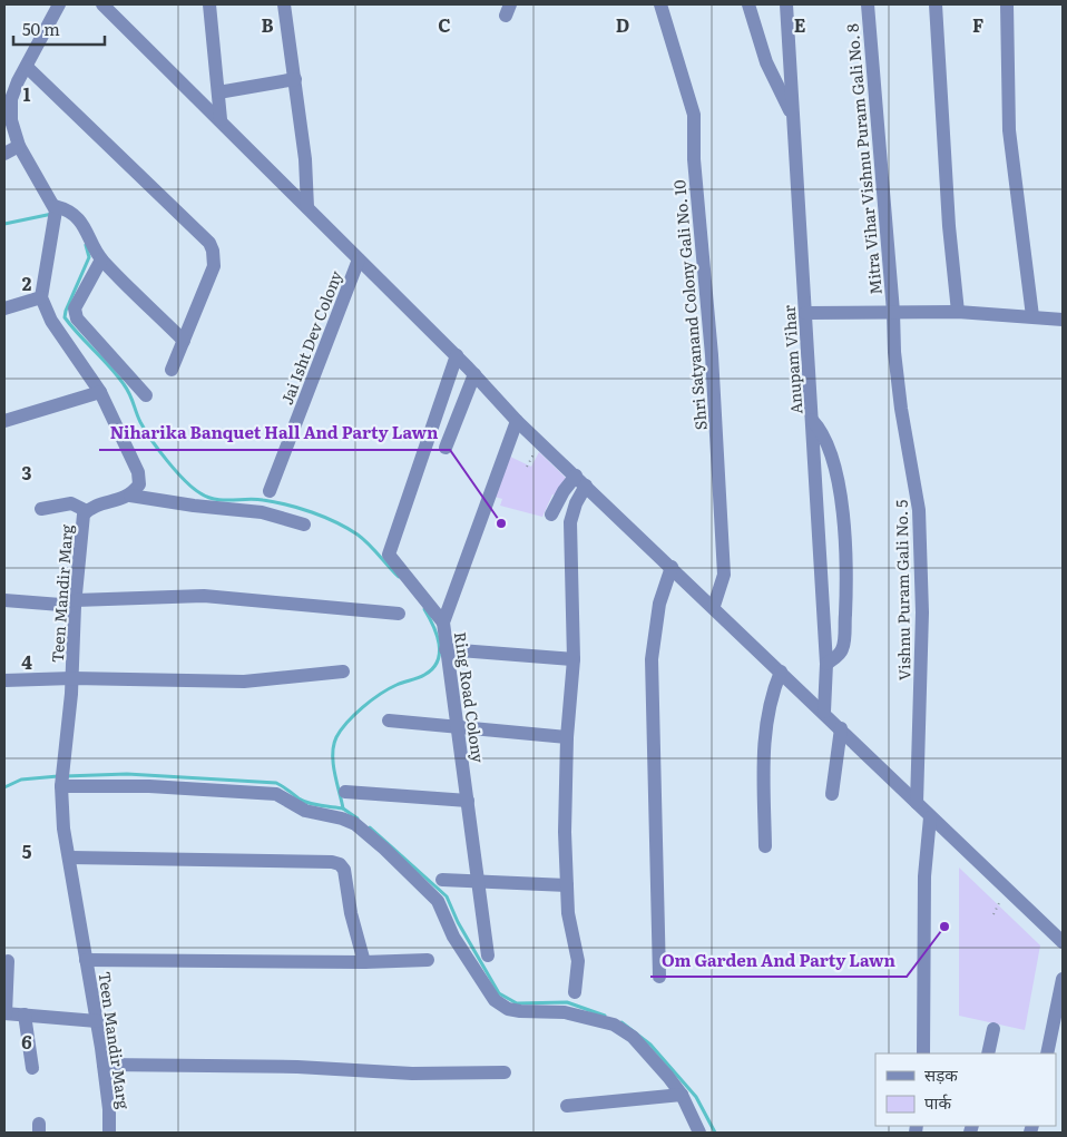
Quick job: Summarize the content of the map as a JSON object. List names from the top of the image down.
{
  "streets": {
    "street": [
      "Mitra Vihar Vishnu Puram Gali No. 8",
      "Shri Satyanand Colony Gali No. 10",
      "Jai Isht Dev Colony",
      "Anupam Vihar",
      "Vishnu Puram Gali No. 5",
      "Teen Mandir Marg",
      "Ring Road Colony"
    ]
  },
  "crossings": [
    ["Mitra Vihar Vishnu Puram Gali No. 8", "Vishnu Puram Gali No. 5"]
  ],
  "places": ["Niharika Banquet Hall And Party Lawn", "Om Garden And Party Lawn"],
  "legend": ["सड़क", "पार्क"],
  "scale_bar": "50 m",
  "grid": {
    "columns": [
      "B",
      "C",
      "D",
      "E",
      "F"
    ],
    "rows": [
      "1",
      "2",
      "3",
      "4",
      "5",
      "6"
    ]
  }
}
